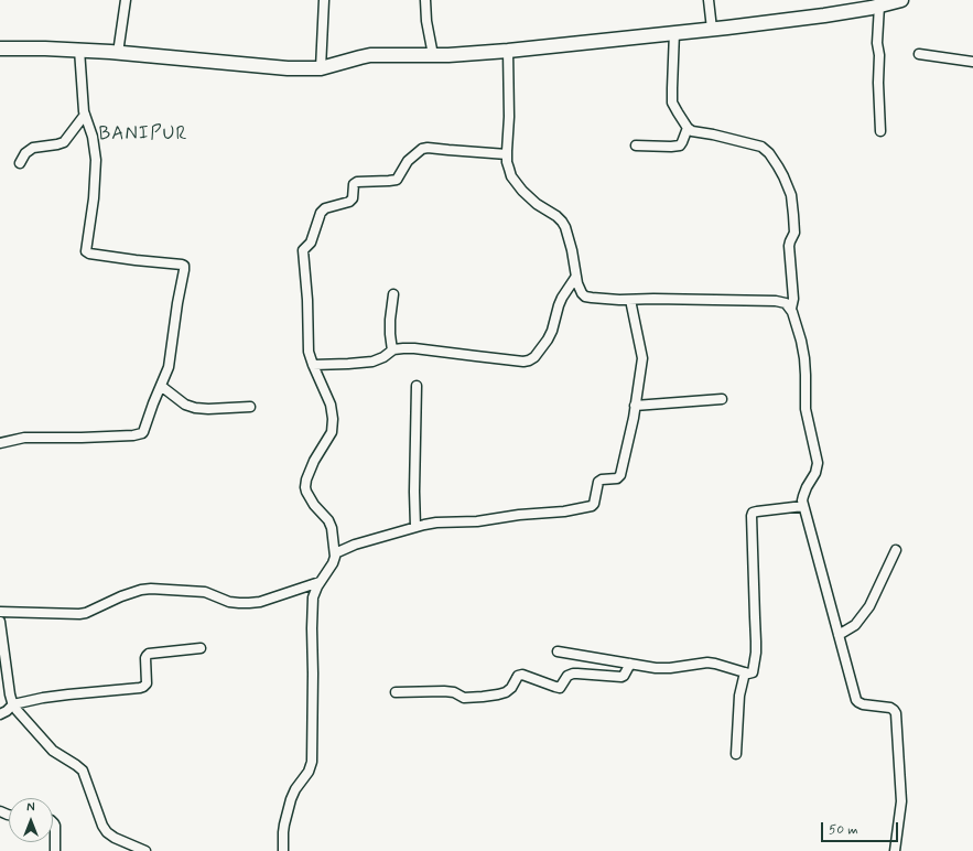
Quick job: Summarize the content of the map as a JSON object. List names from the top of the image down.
{
  "districts": ["BANIPUR"],
  "scale_bar": "50 m",
  "north": "top"
}
